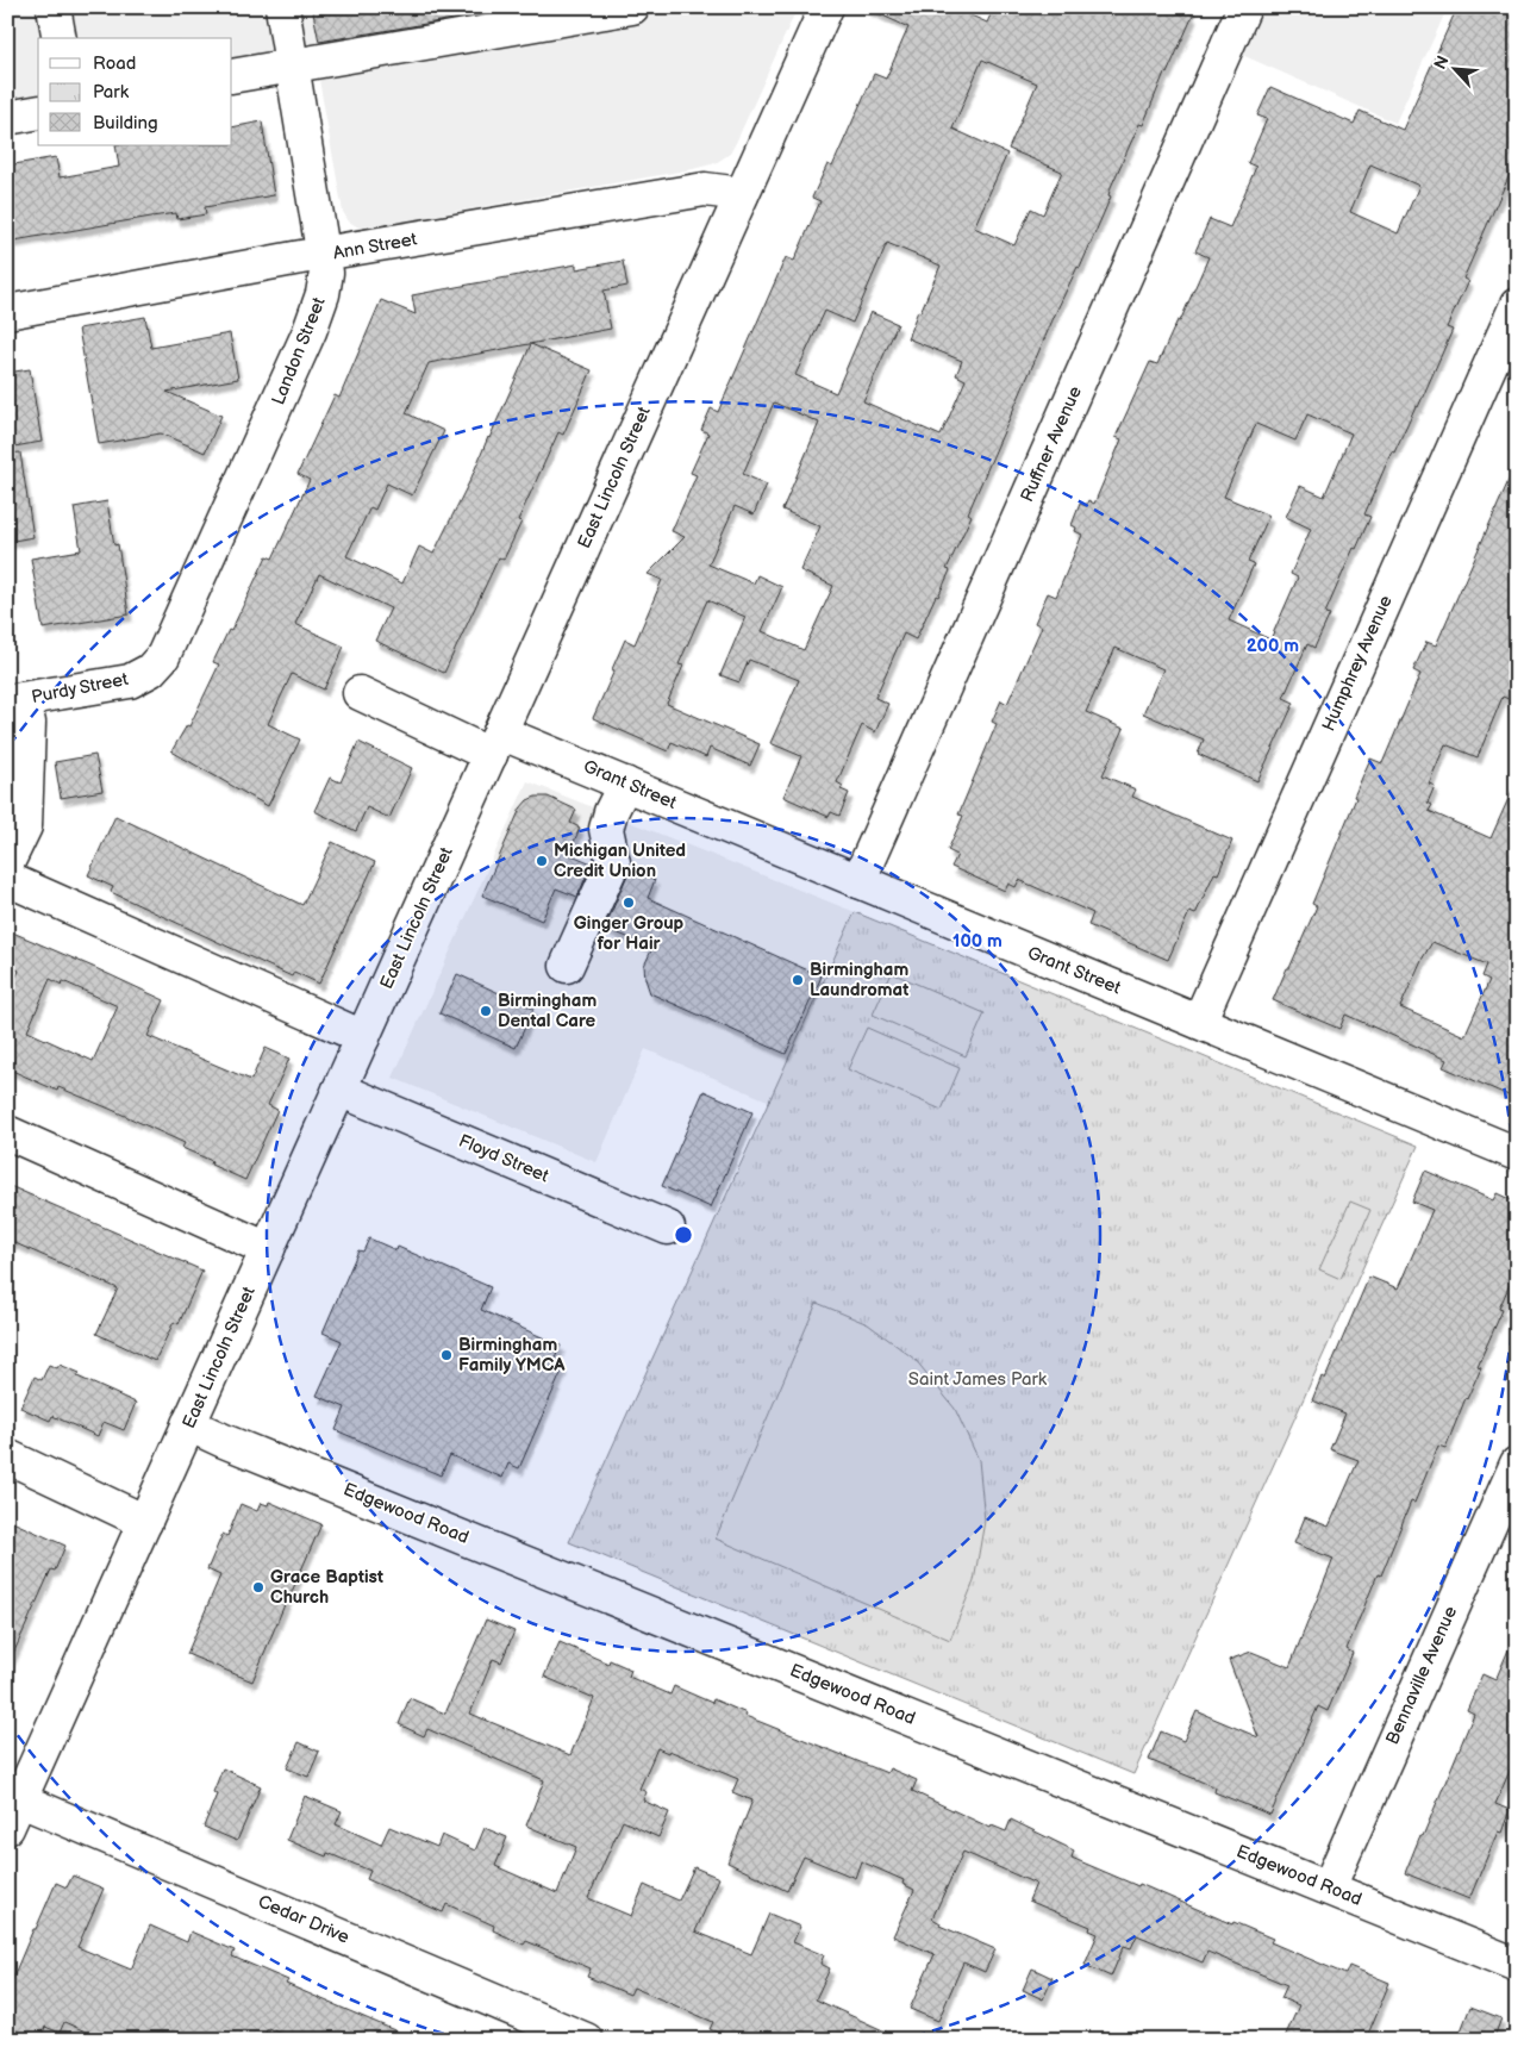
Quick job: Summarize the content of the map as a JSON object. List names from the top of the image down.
{
  "streets": {
    "street": [
      "Ann Street",
      "Landon Street",
      "Ruffner Avenue",
      "East Lincoln Street",
      "Humphrey Avenue",
      "Purdy Street",
      "Grant Street",
      "Floyd Street",
      "Edgewood Road",
      "Bennaville Avenue",
      "Cedar Drive"
    ]
  },
  "crossings": [
    ["Ann Street", "Landon Street"],
    ["Ann Street", "East Lincoln Street"],
    ["Landon Street", "Purdy Street"],
    ["Ruffner Avenue", "Grant Street"],
    ["East Lincoln Street", "Grant Street"],
    ["East Lincoln Street", "Floyd Street"],
    ["East Lincoln Street", "Edgewood Road"],
    ["East Lincoln Street", "Cedar Drive"],
    ["Humphrey Avenue", "Grant Street"],
    ["Edgewood Road", "Bennaville Avenue"]
  ],
  "parks": ["Saint James Park"],
  "places": [
    "Michigan United Credit Union",
    "Ginger Group for Hair",
    "Birmingham Laundromat",
    "Birmingham Dental Care",
    "Birmingham Family YMCA",
    "Grace Baptist Church"
  ],
  "legend": ["Road", "Park", "Building"],
  "north": "top left",
  "rings": ["200 m", "100 m"]
}
